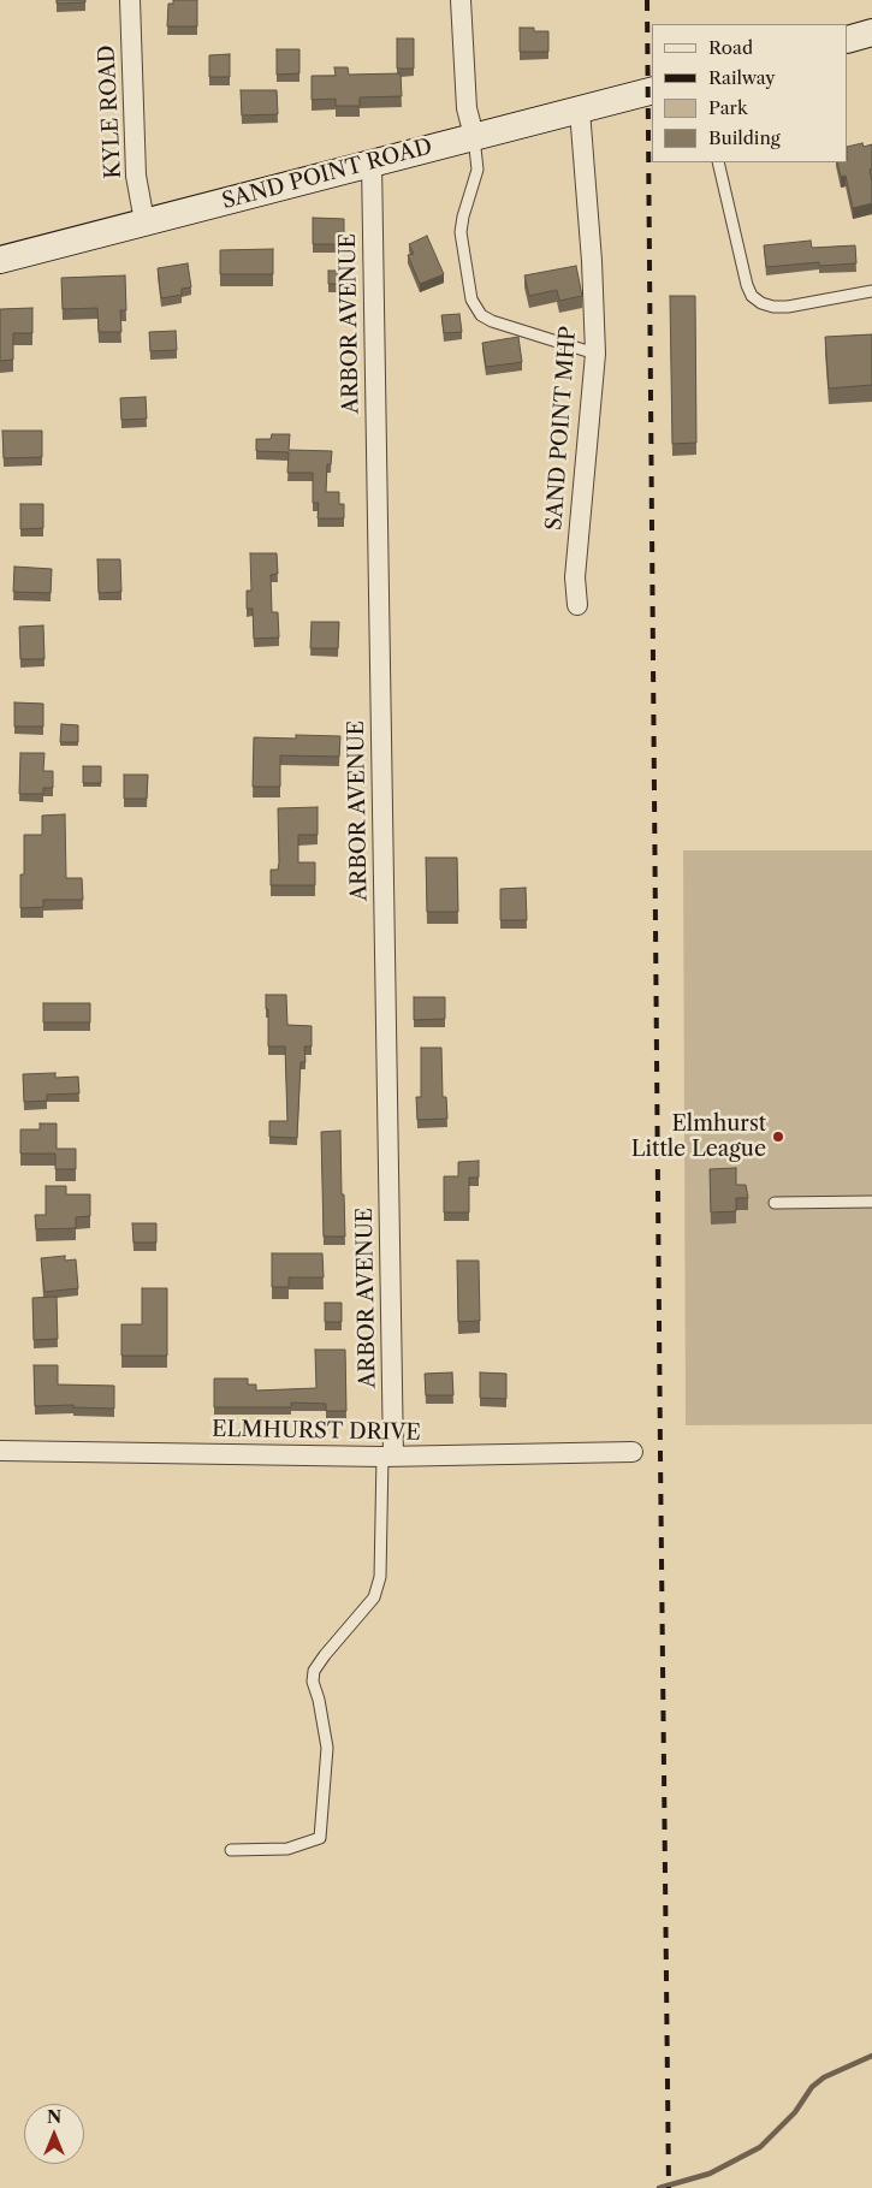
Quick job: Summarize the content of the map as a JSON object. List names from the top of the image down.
{
  "streets": {
    "street": [
      "KYLE ROAD",
      "SAND POINT ROAD",
      "ARBOR AVENUE",
      "SAND POINT MHP",
      "ELMHURST DRIVE"
    ]
  },
  "crossings": [
    ["KYLE ROAD", "SAND POINT ROAD"],
    ["SAND POINT ROAD", "ARBOR AVENUE"],
    ["SAND POINT ROAD", "SAND POINT MHP"],
    ["ARBOR AVENUE", "ELMHURST DRIVE"]
  ],
  "places": ["Elmhurst Little League"],
  "legend": [
    "Road",
    "Railway",
    "Park",
    "Building"
  ],
  "north": "top"
}
